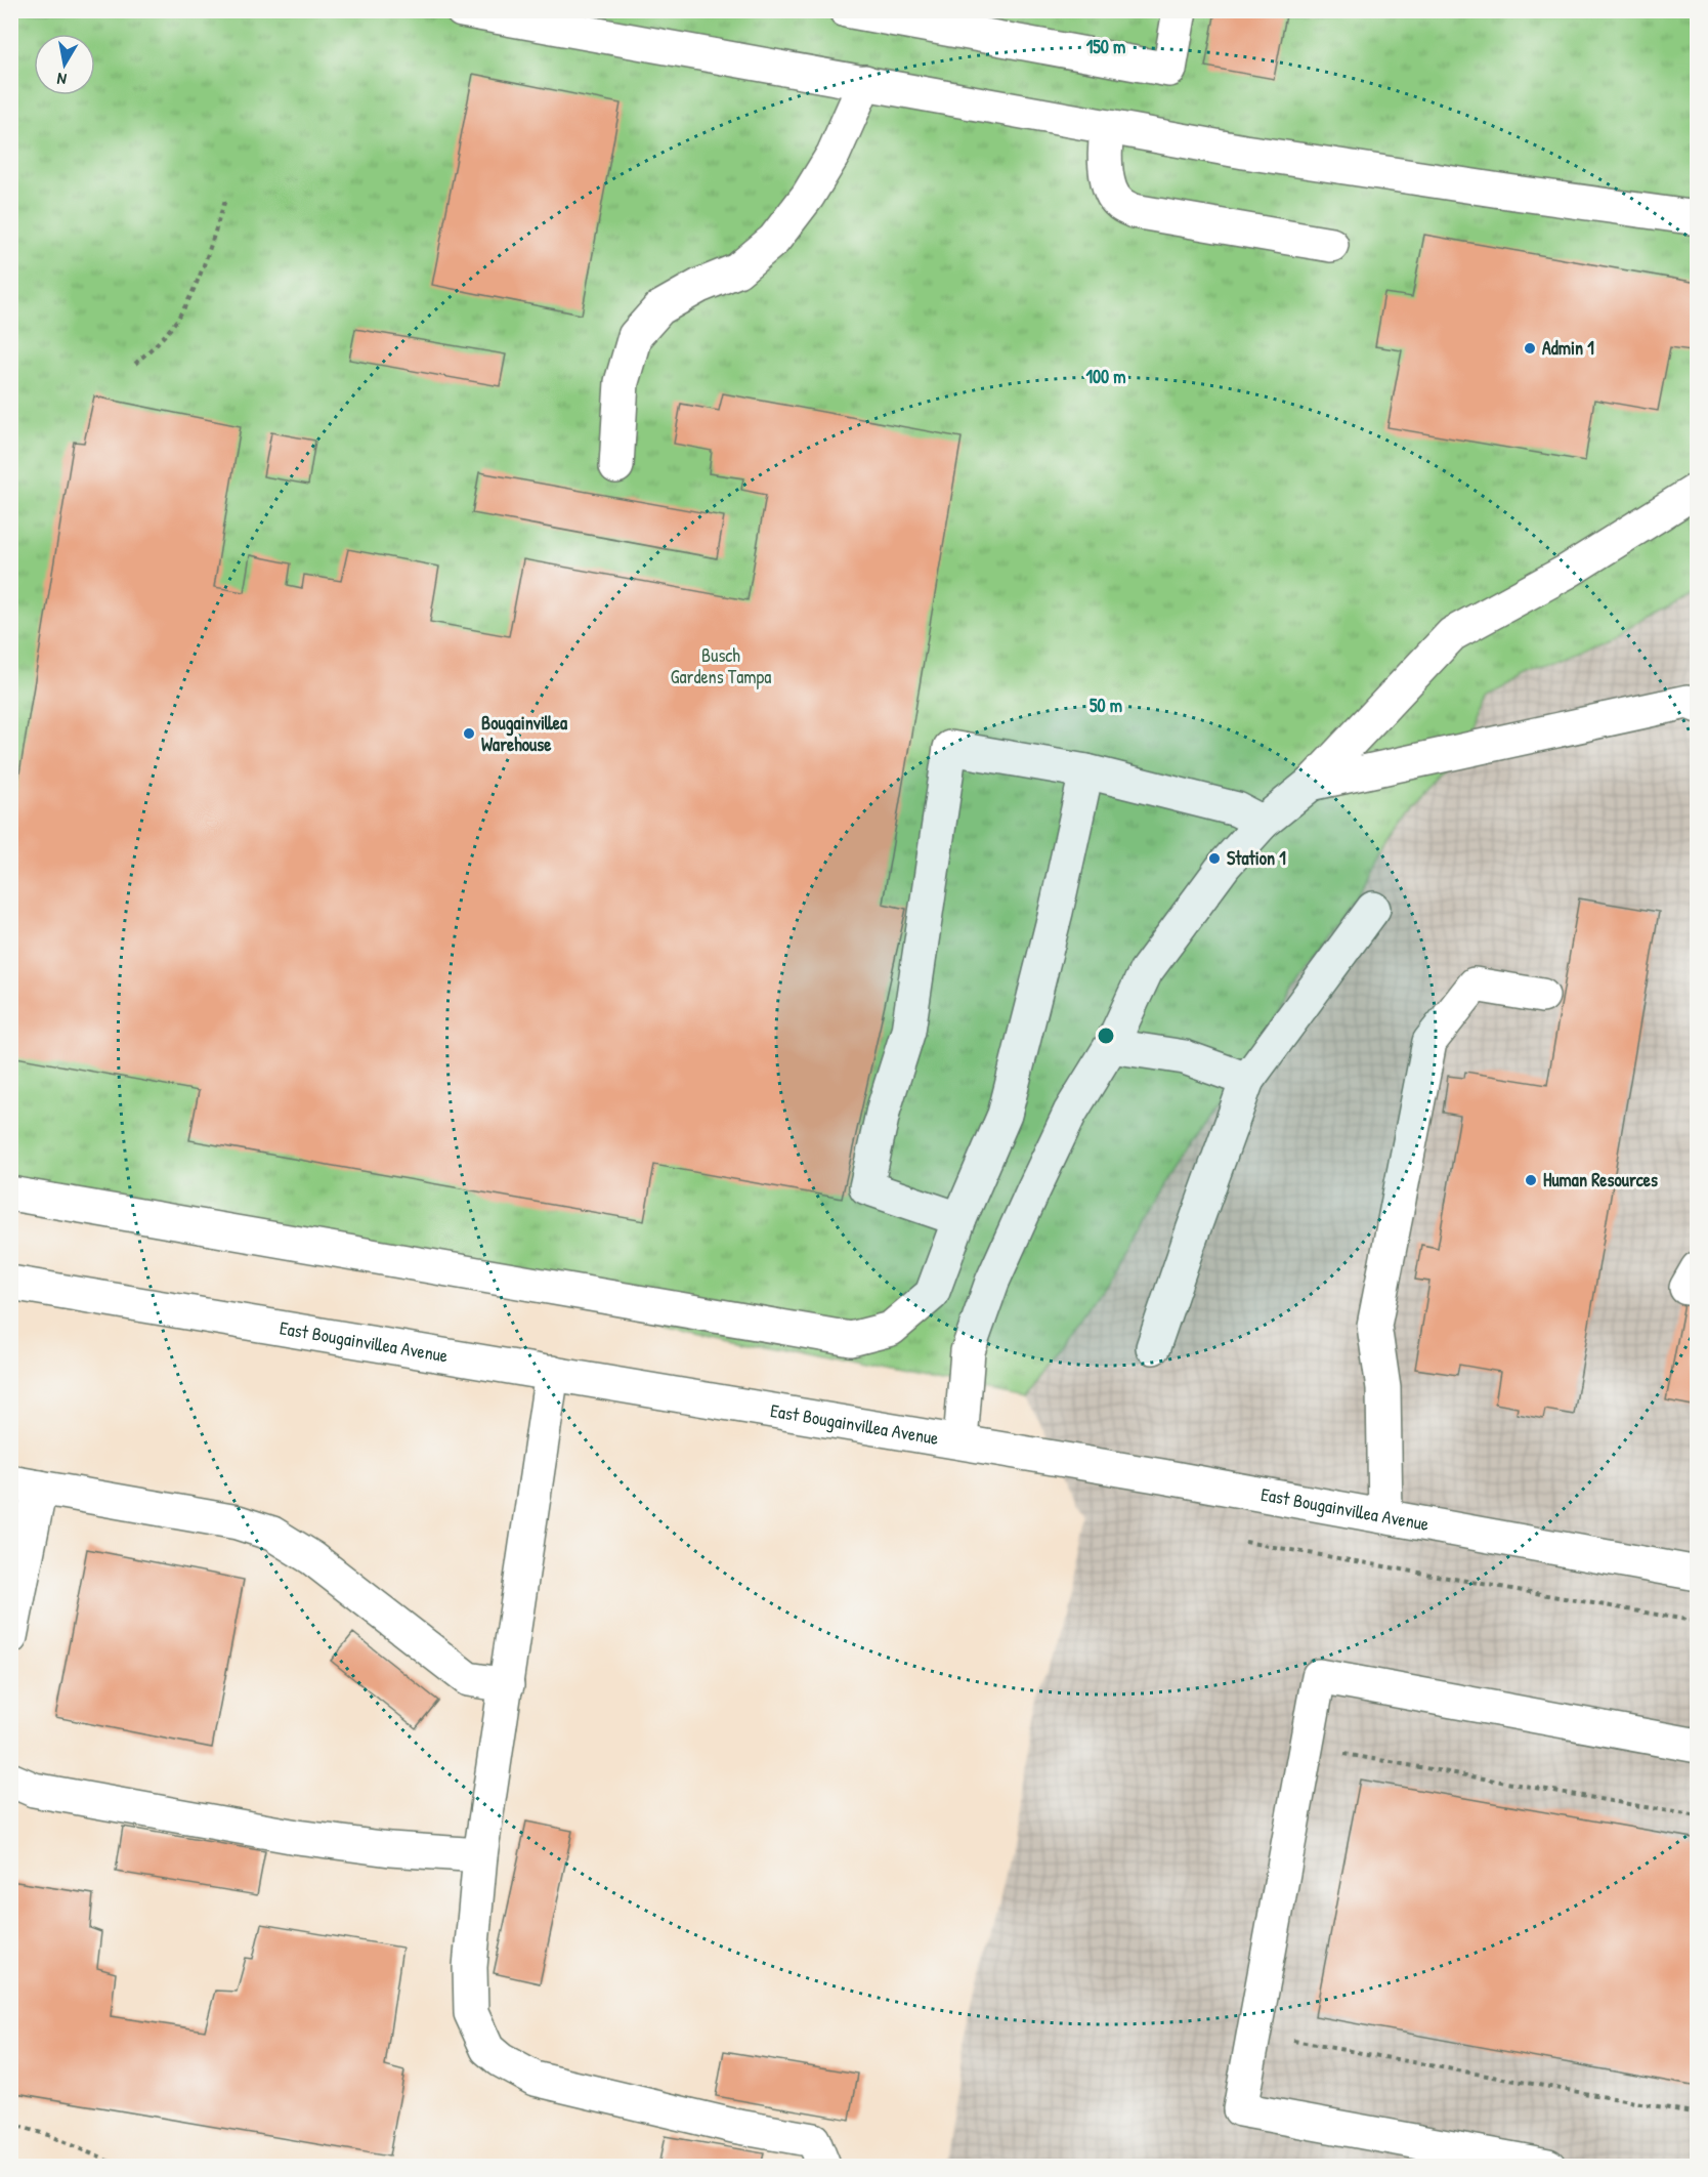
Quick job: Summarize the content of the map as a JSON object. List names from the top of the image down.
{
  "streets": {
    "street": ["East Bougainvillea Avenue"]
  },
  "parks": ["Busch Gardens Tampa"],
  "places": [
    "Admin 1",
    "Bougainvillea Warehouse",
    "Station 1",
    "Human Resources"
  ],
  "north": "bottom",
  "rings": ["150 m", "100 m", "50 m"]
}
